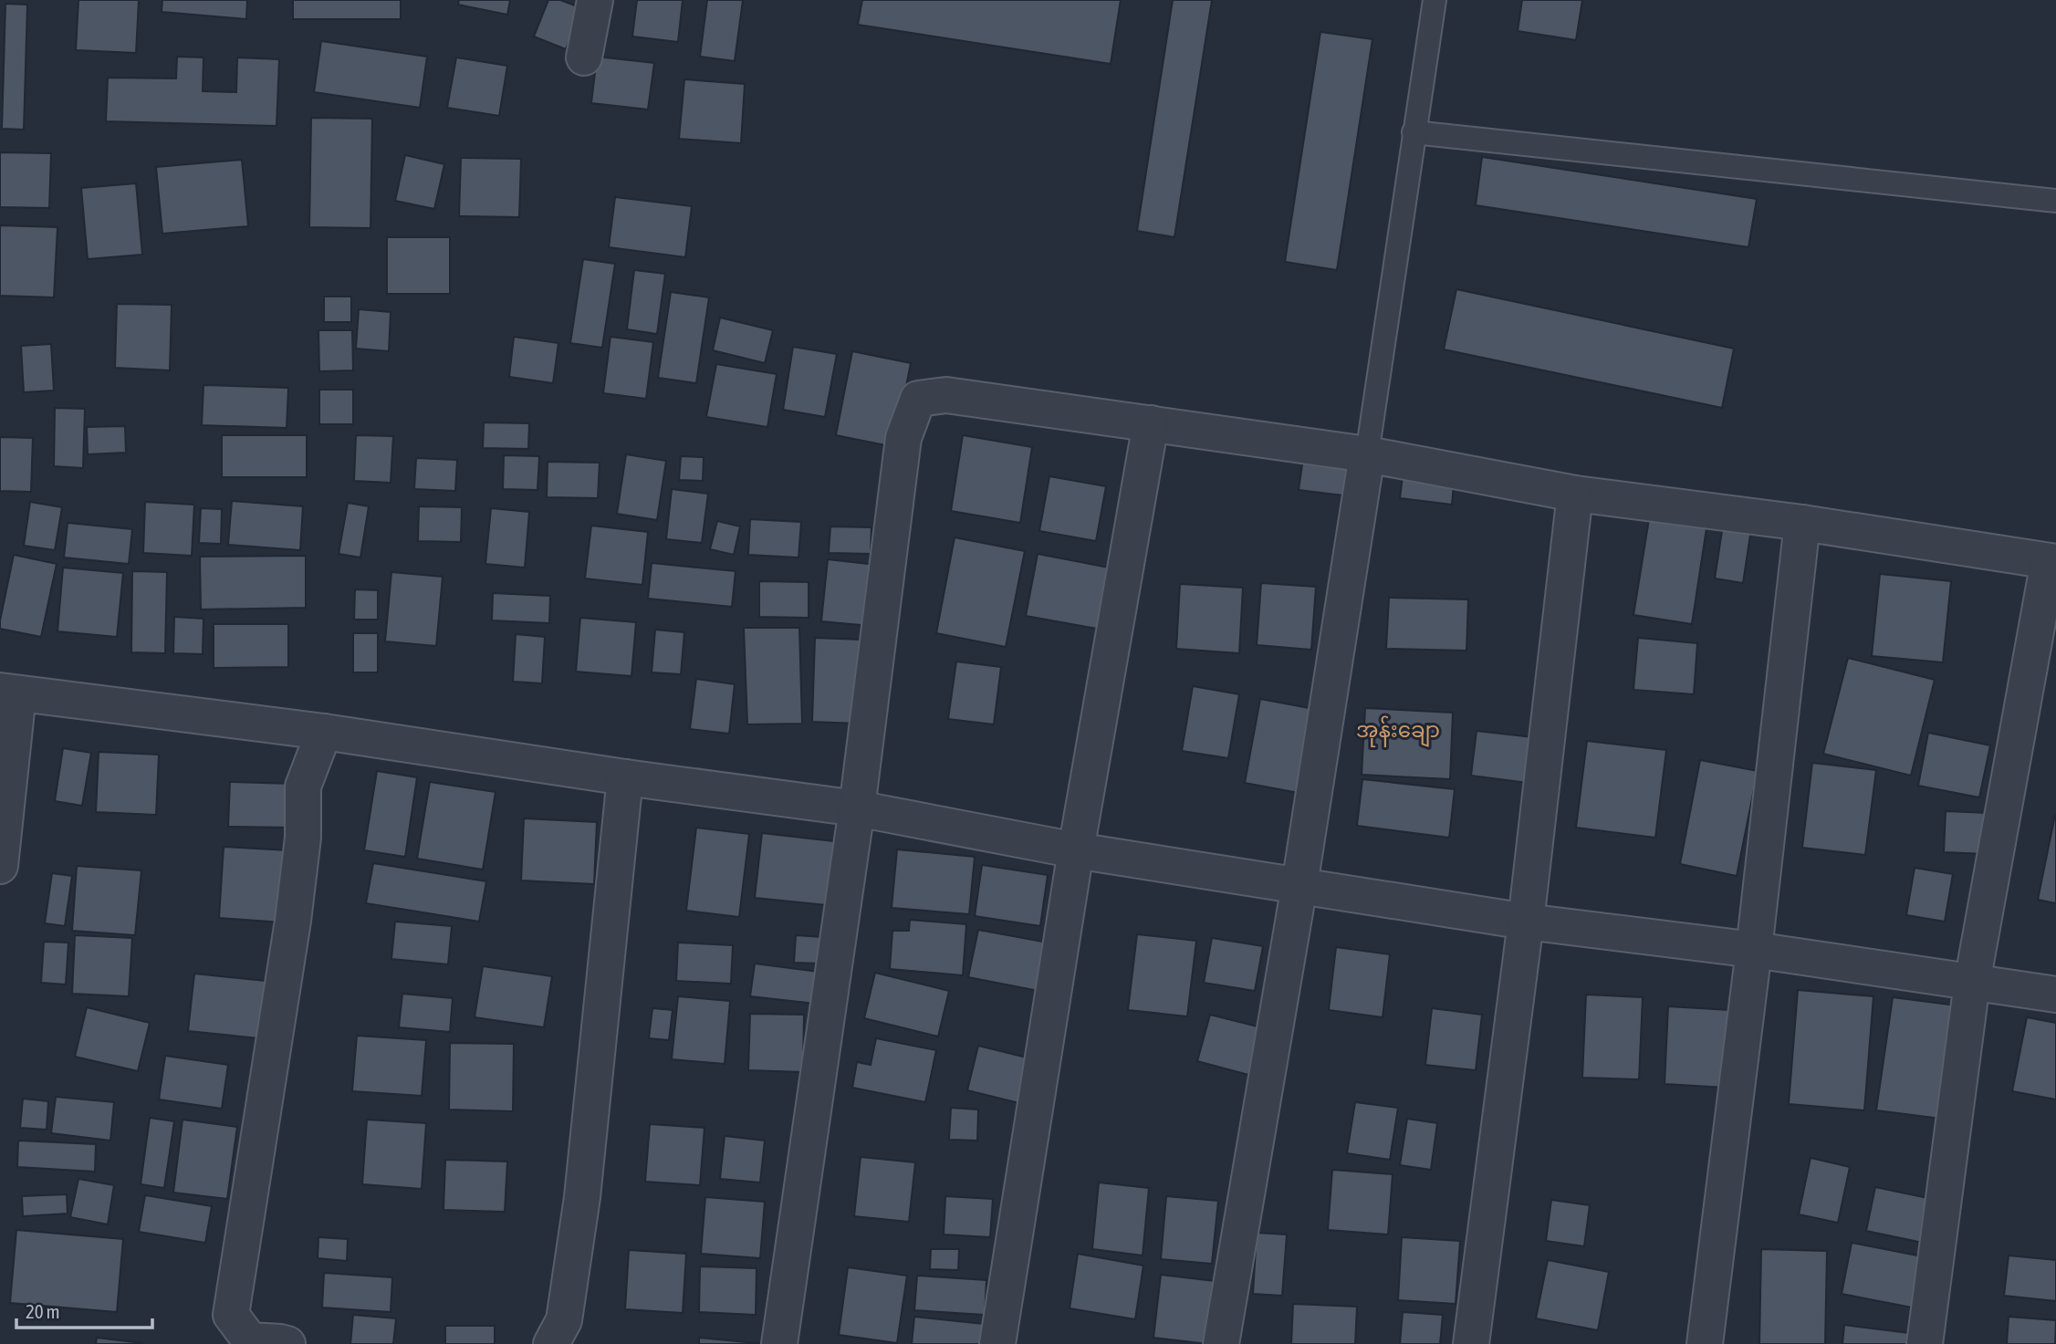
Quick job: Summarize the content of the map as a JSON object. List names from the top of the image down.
{
  "districts": ["အုန်းချော"],
  "scale_bar": "20 m"
}
